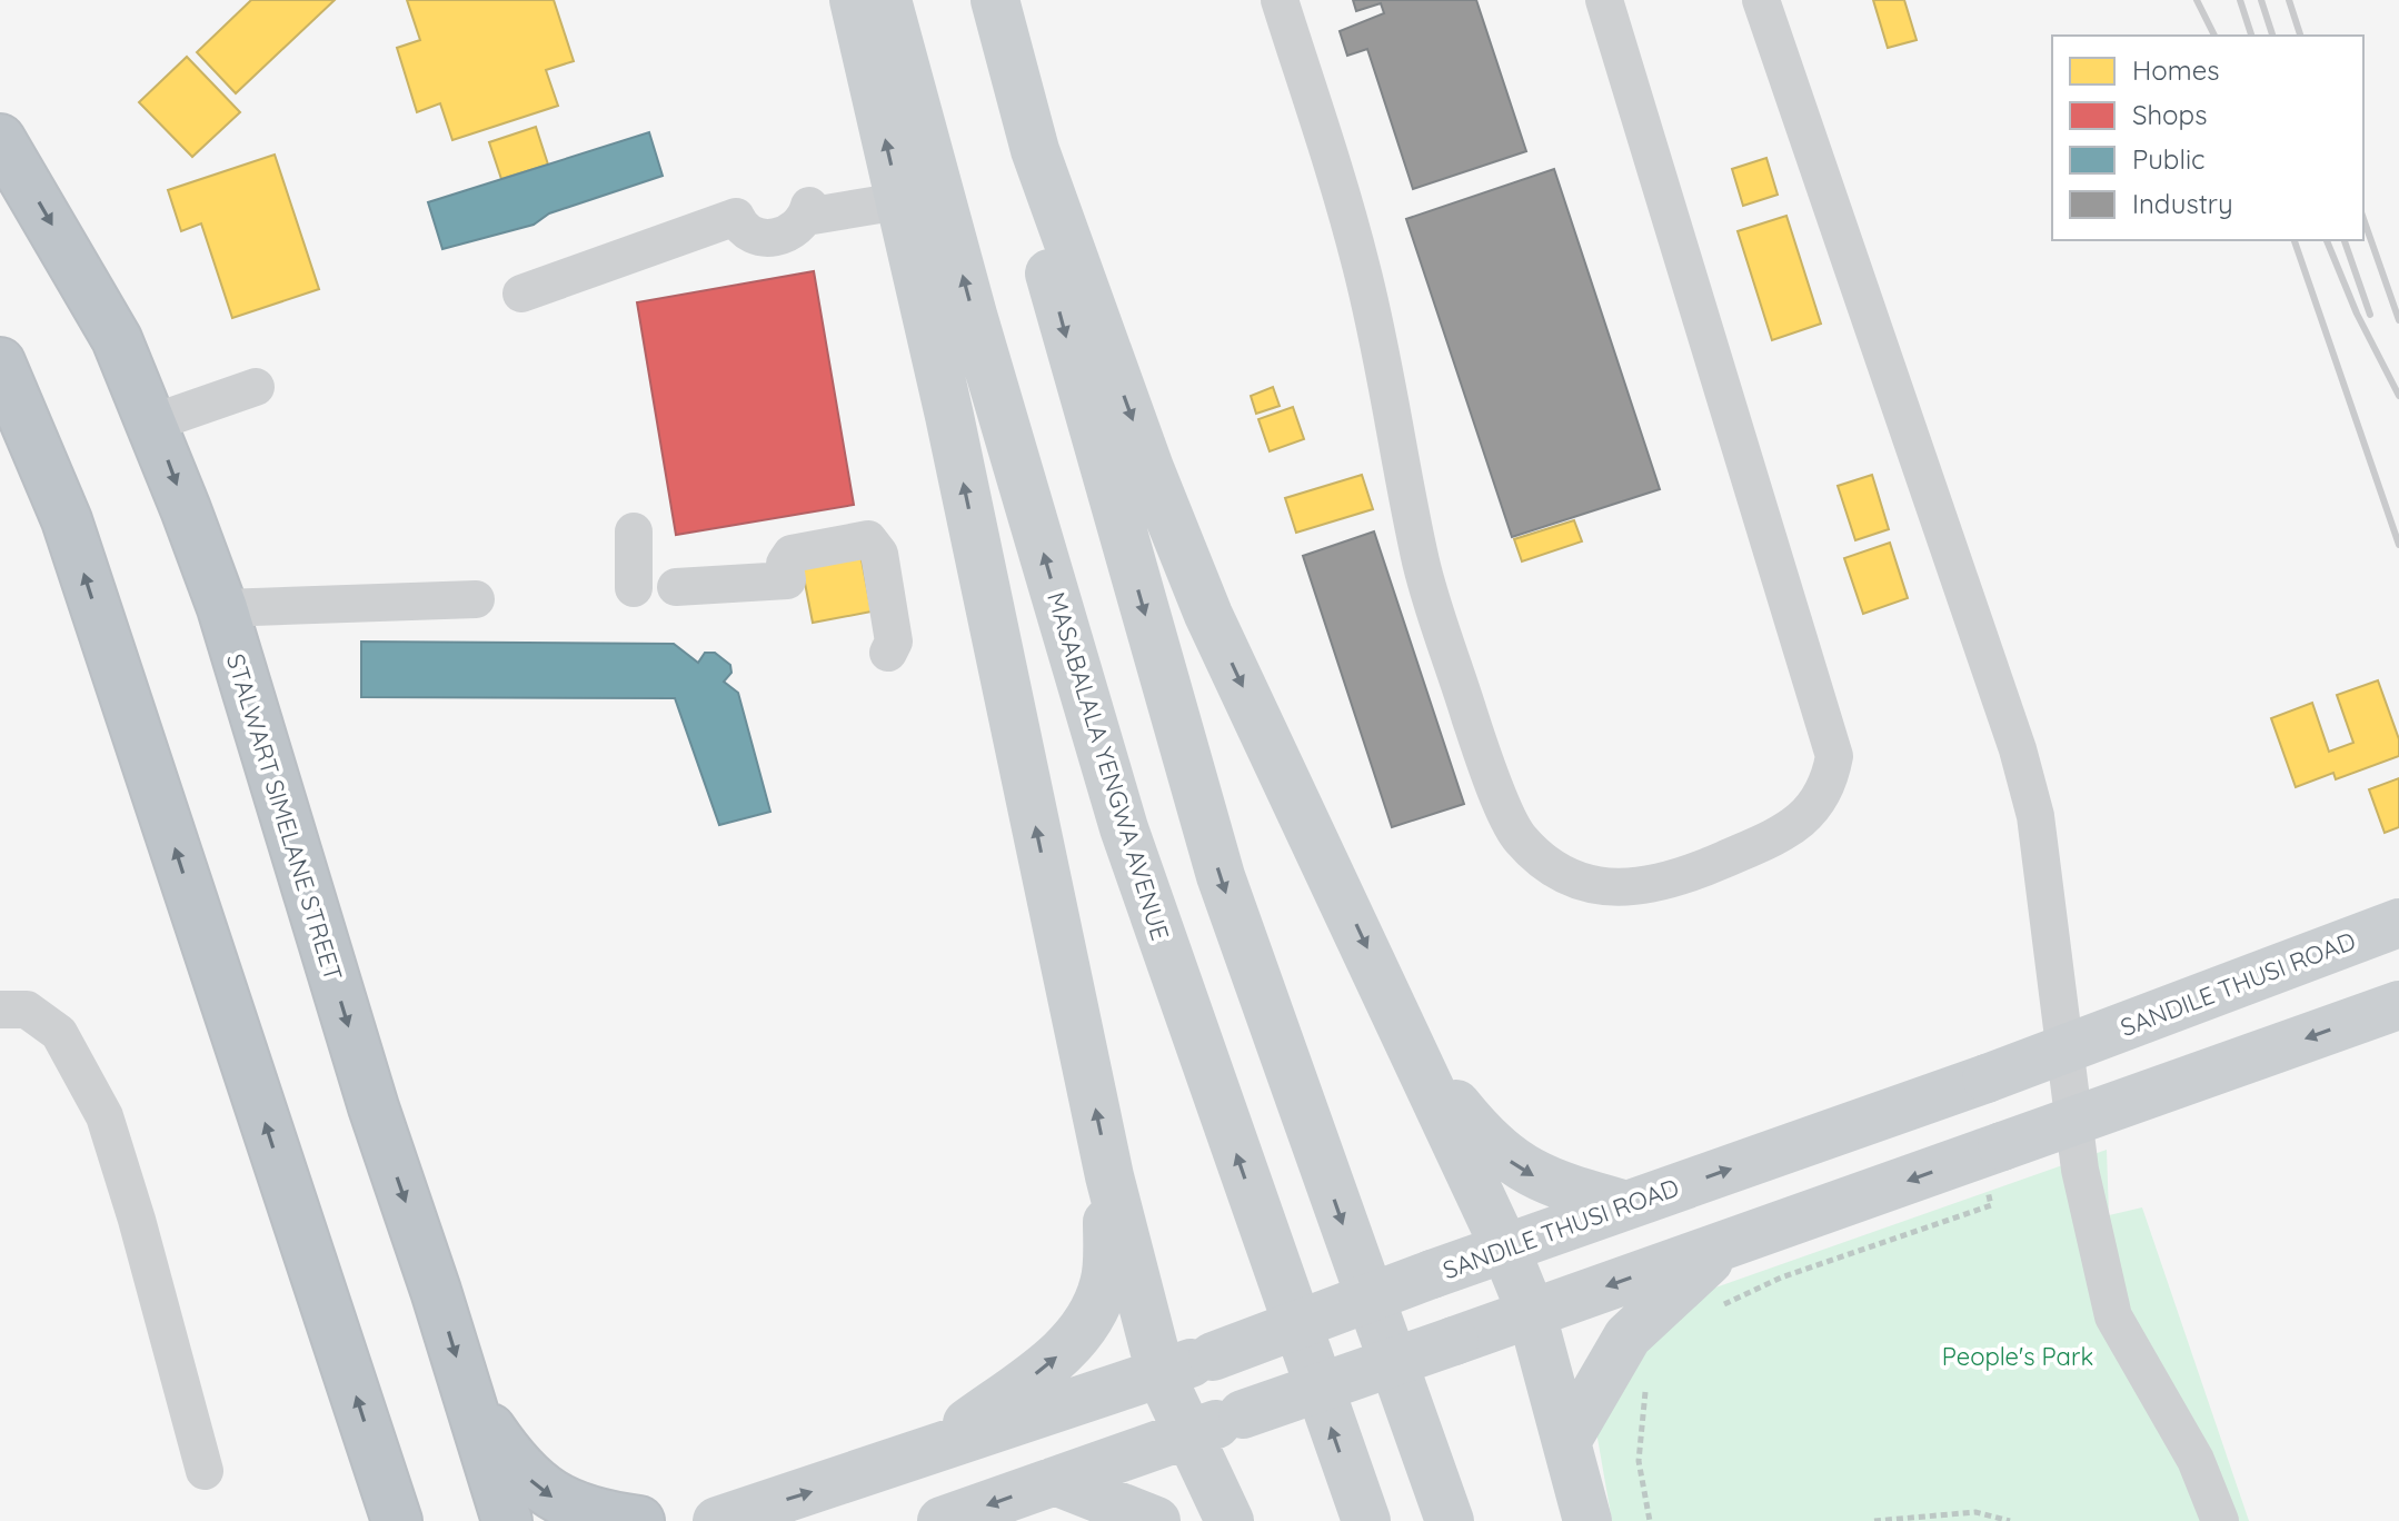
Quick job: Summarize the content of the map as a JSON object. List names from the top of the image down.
{
  "streets": {
    "highway": ["STALWART SIMELANE STREET"],
    "main road": ["MASABALALA YENGWA AVENUE", "SANDILE THUSI ROAD"]
  },
  "parks": ["People's Park"],
  "legend": [
    "Homes",
    "Shops",
    "Public",
    "Industry"
  ]
}
